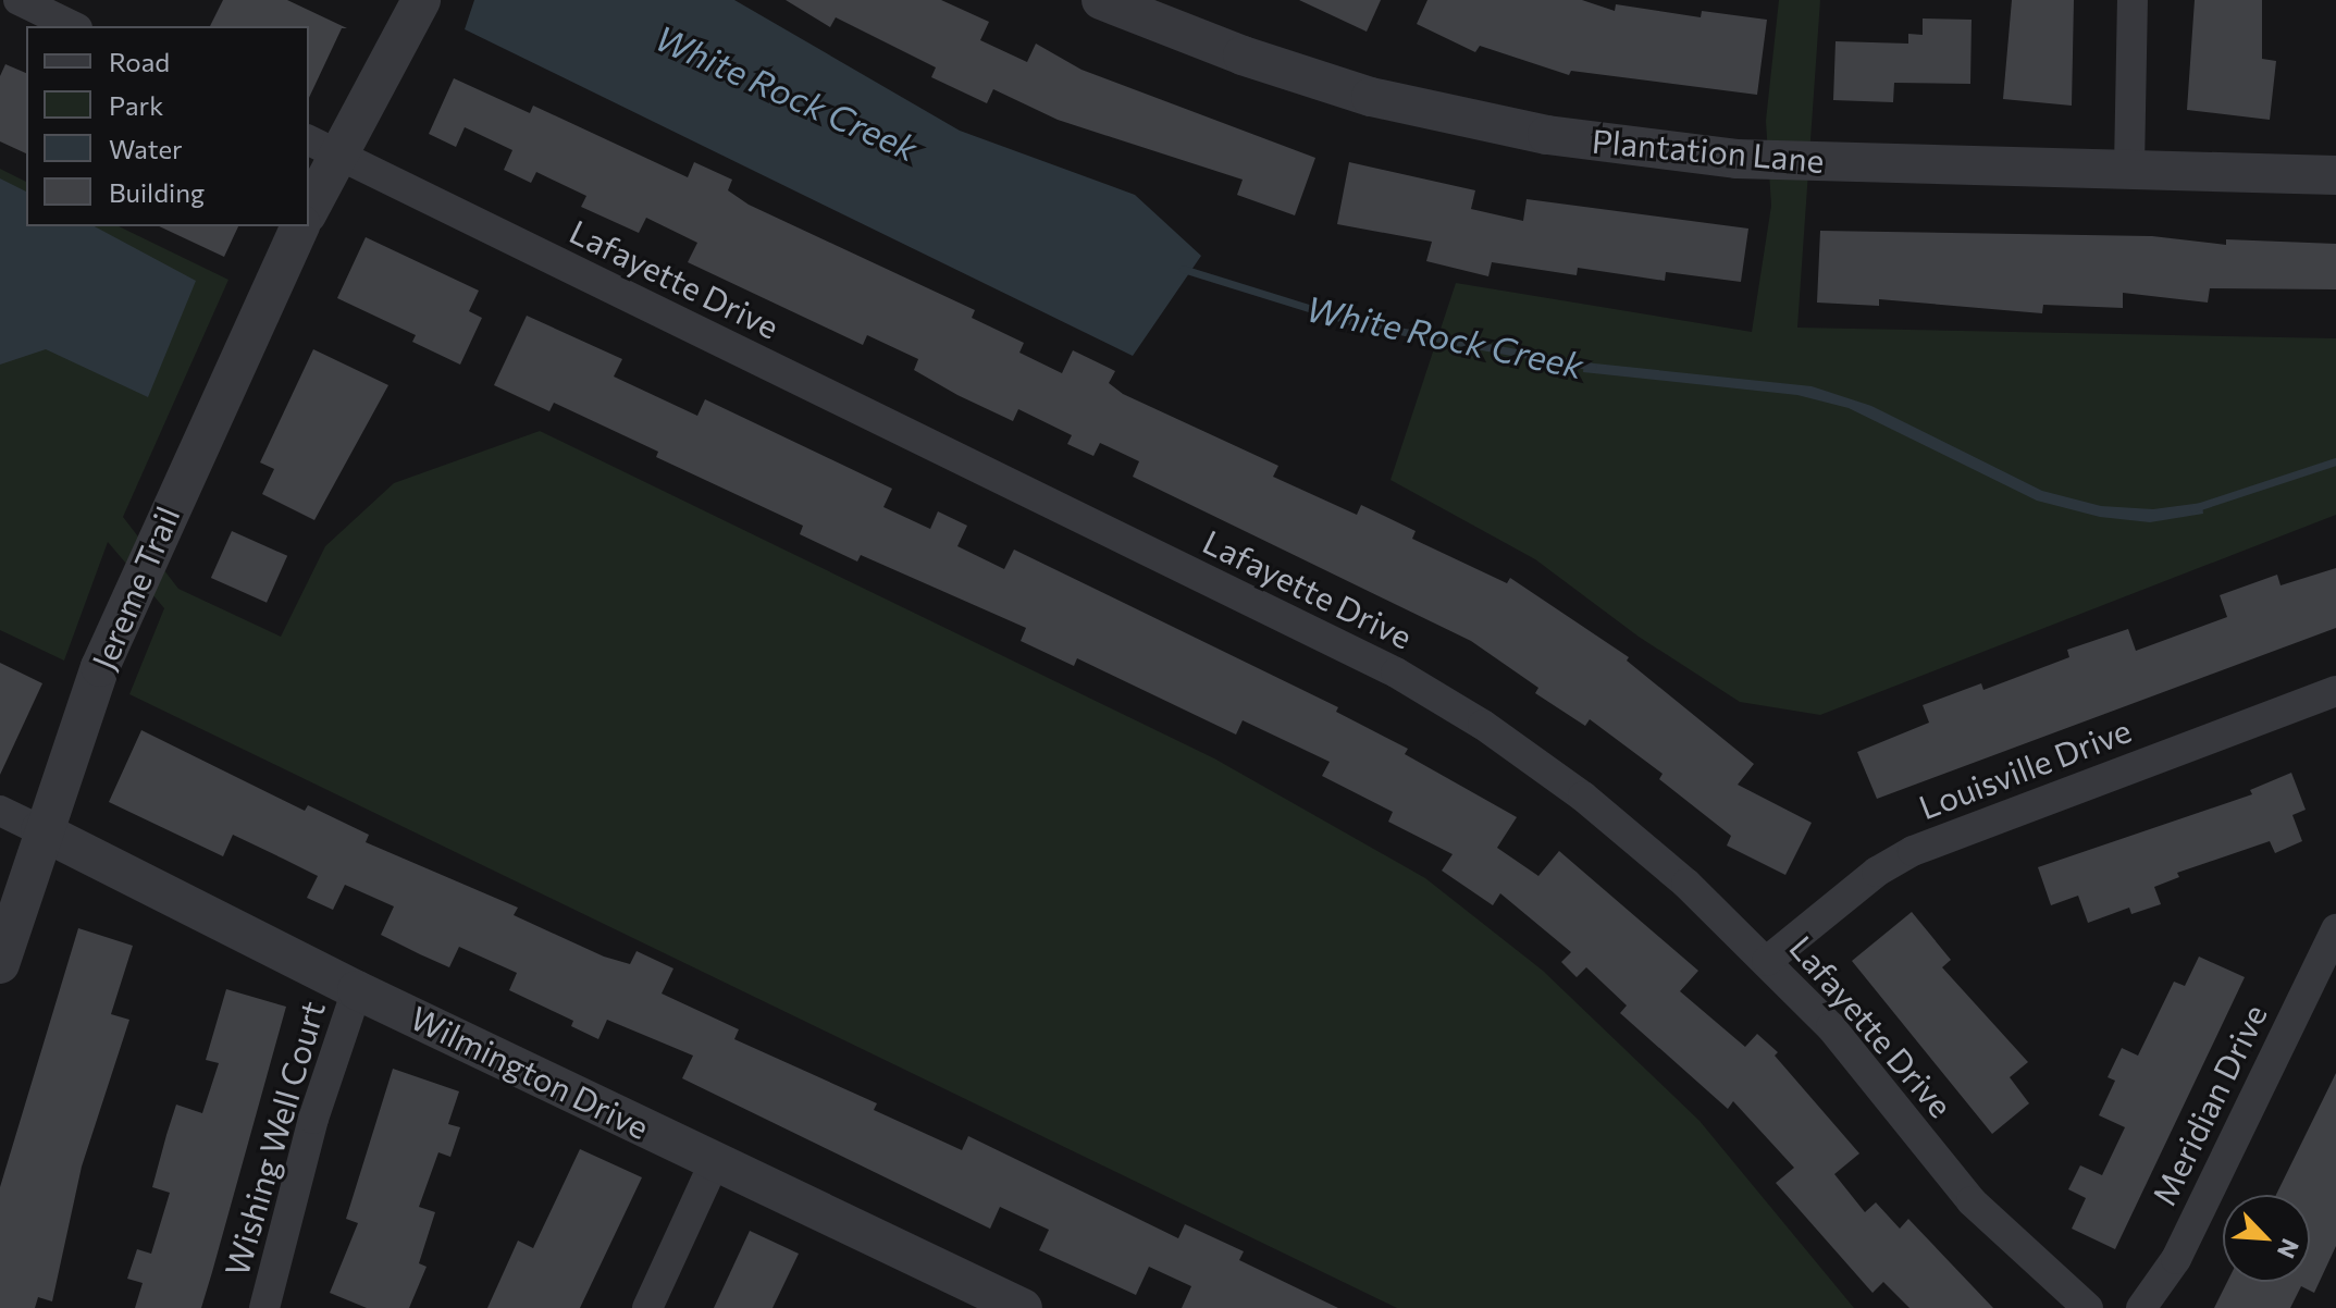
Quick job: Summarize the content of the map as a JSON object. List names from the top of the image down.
{
  "streets": {
    "street": [
      "Plantation Lane",
      "Lafayette Drive",
      "Jereme Trail",
      "Louisville Drive",
      "Wilmington Drive",
      "Meridian Drive",
      "Wishing Well Court"
    ]
  },
  "crossings": [
    ["Lafayette Drive", "Louisville Drive"],
    ["Jereme Trail", "Wilmington Drive"],
    ["Wilmington Drive", "Wishing Well Court"]
  ],
  "water": ["White Rock Creek"],
  "legend": [
    "Road",
    "Park",
    "Water",
    "Building"
  ],
  "north": "bottom right"
}
